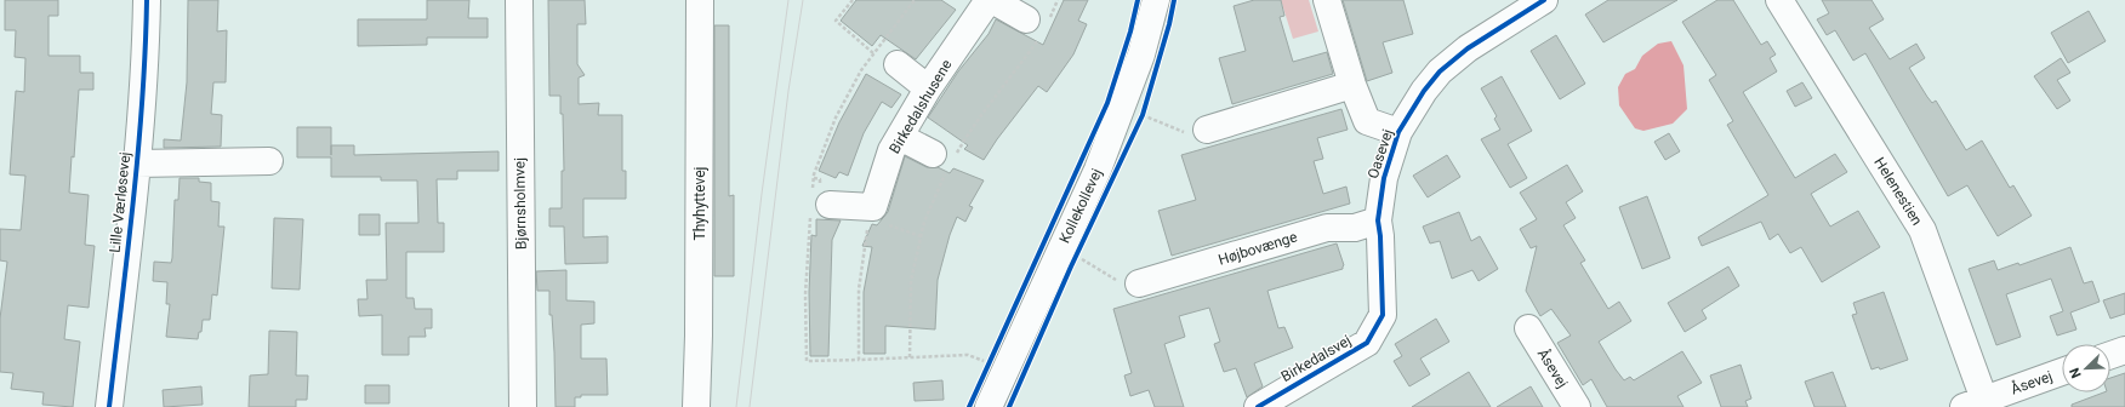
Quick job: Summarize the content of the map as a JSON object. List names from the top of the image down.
{
  "streets": {
    "street": [
      "Birkedalshusene",
      "Oasevej",
      "Helenestien",
      "Lille Værløsevej",
      "Bjørnsholmvej",
      "Thyhyttevej",
      "Kollekollevej",
      "Højbovænge",
      "Birkedalsvej",
      "Åsevej"
    ]
  },
  "crossings": [
    ["Oasevej", "Højbovænge"],
    ["Oasevej", "Birkedalsvej"],
    ["Helenestien", "Åsevej"],
    ["Højbovænge", "Birkedalsvej"]
  ],
  "north": "bottom left"
}
